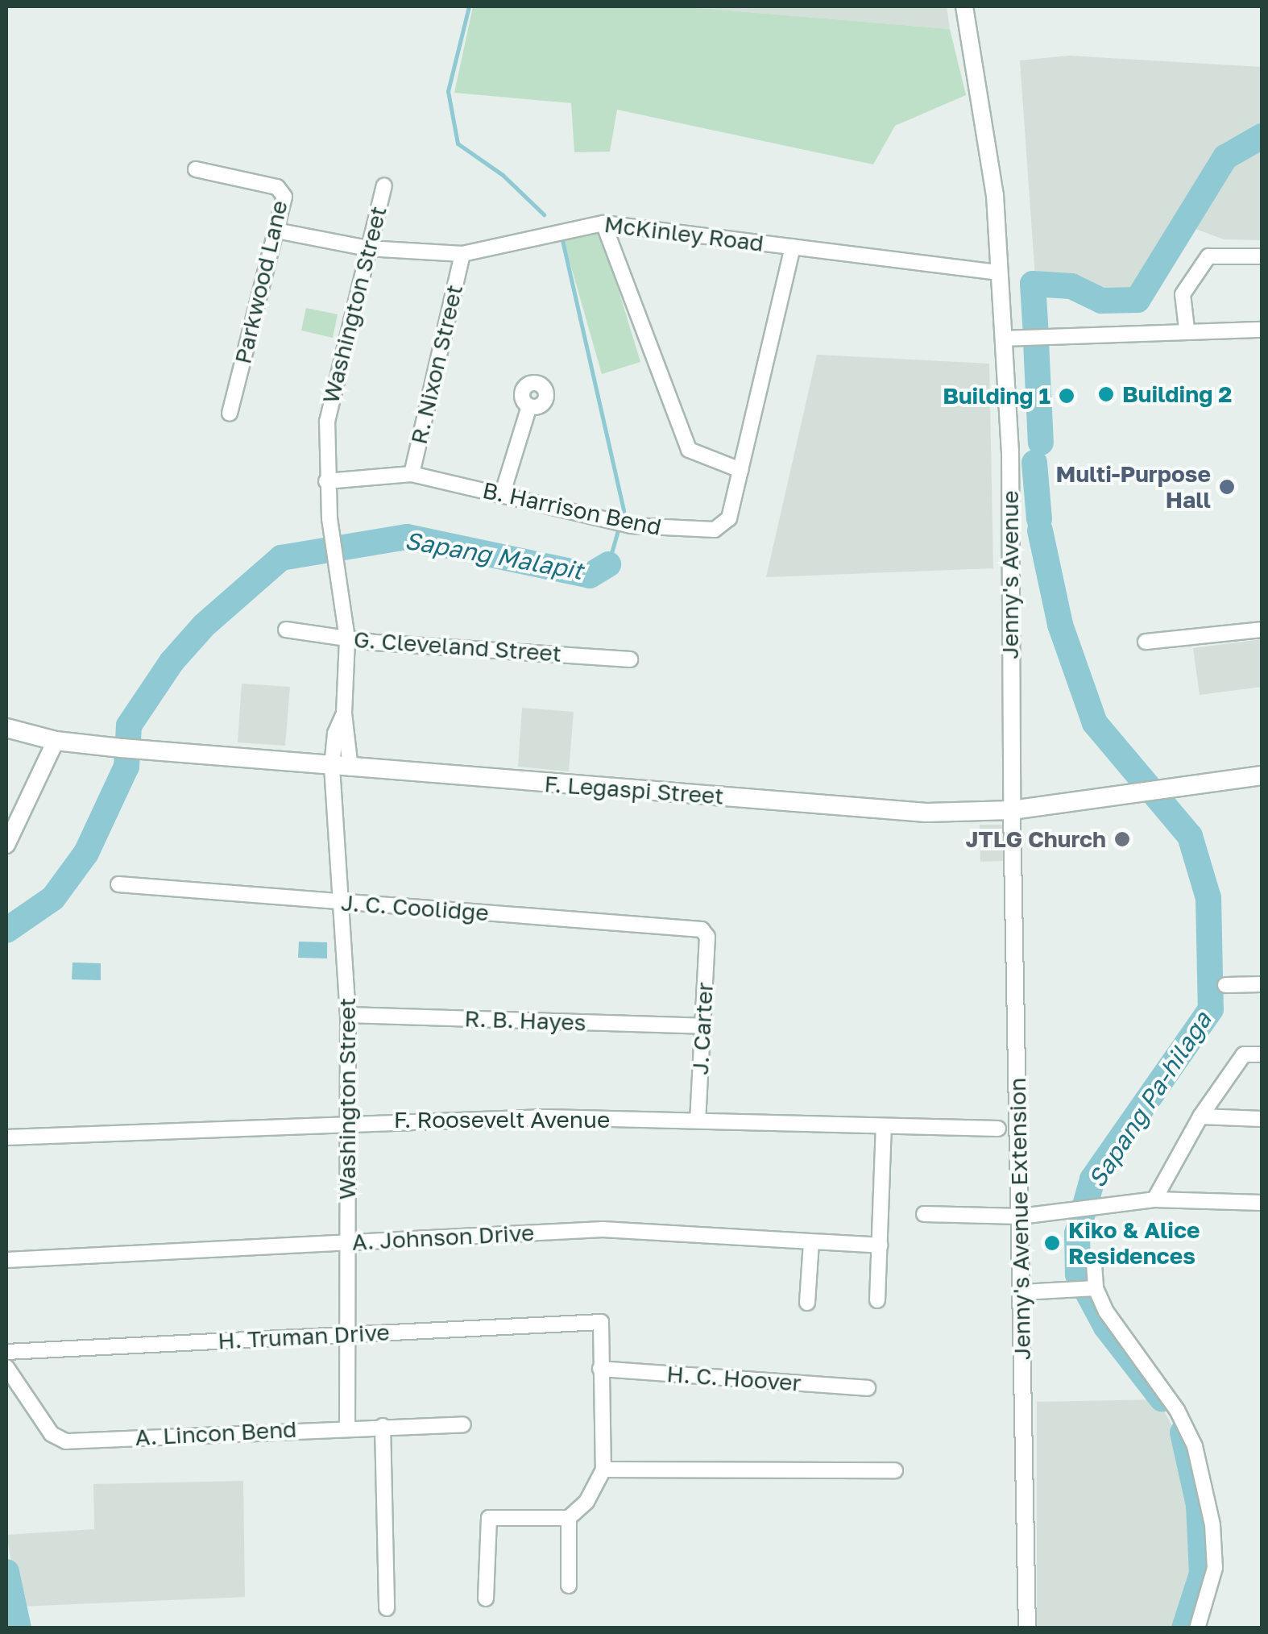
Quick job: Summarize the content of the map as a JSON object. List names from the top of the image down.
{
  "streets": {
    "main road": ["F. Legaspi Street"],
    "street": [
      "McKinley Road",
      "Parkwood Lane",
      "Washington Street",
      "R. Nixon Street",
      "B. Harrison Bend",
      "Jenny's Avenue",
      "G. Cleveland Street",
      "J. C. Coolidge",
      "R. B. Hayes",
      "J. Carter",
      "F. Roosevelt Avenue",
      "Jenny's Avenue Extension",
      "A. Johnson Drive",
      "H. Truman Drive",
      "H. C. Hoover",
      "A. Lincon Bend"
    ]
  },
  "crossings": [
    ["McKinley Road", "Parkwood Lane"],
    ["McKinley Road", "Washington Street"],
    ["McKinley Road", "R. Nixon Street"],
    ["McKinley Road", "B. Harrison Bend"],
    ["McKinley Road", "Jenny's Avenue"],
    ["Washington Street", "B. Harrison Bend"],
    ["Washington Street", "G. Cleveland Street"],
    ["Washington Street", "F. Legaspi Street"],
    ["Washington Street", "J. C. Coolidge"],
    ["Washington Street", "R. B. Hayes"],
    ["Washington Street", "F. Roosevelt Avenue"],
    ["Washington Street", "A. Johnson Drive"],
    ["Washington Street", "H. Truman Drive"],
    ["Washington Street", "A. Lincon Bend"],
    ["R. Nixon Street", "B. Harrison Bend"],
    ["Jenny's Avenue", "F. Legaspi Street"],
    ["Jenny's Avenue", "Jenny's Avenue Extension"],
    ["F. Legaspi Street", "Jenny's Avenue Extension"],
    ["J. C. Coolidge", "J. Carter"],
    ["R. B. Hayes", "J. Carter"],
    ["J. Carter", "F. Roosevelt Avenue"],
    ["H. Truman Drive", "H. C. Hoover"]
  ],
  "water": ["Sapang Malapit", "Sapang Pa-hilaga"],
  "places": [
    "Building 2",
    "Building 1",
    "Multi-Purpose Hall",
    "JTLG Church",
    "Kiko & Alice Residences"
  ]
}
